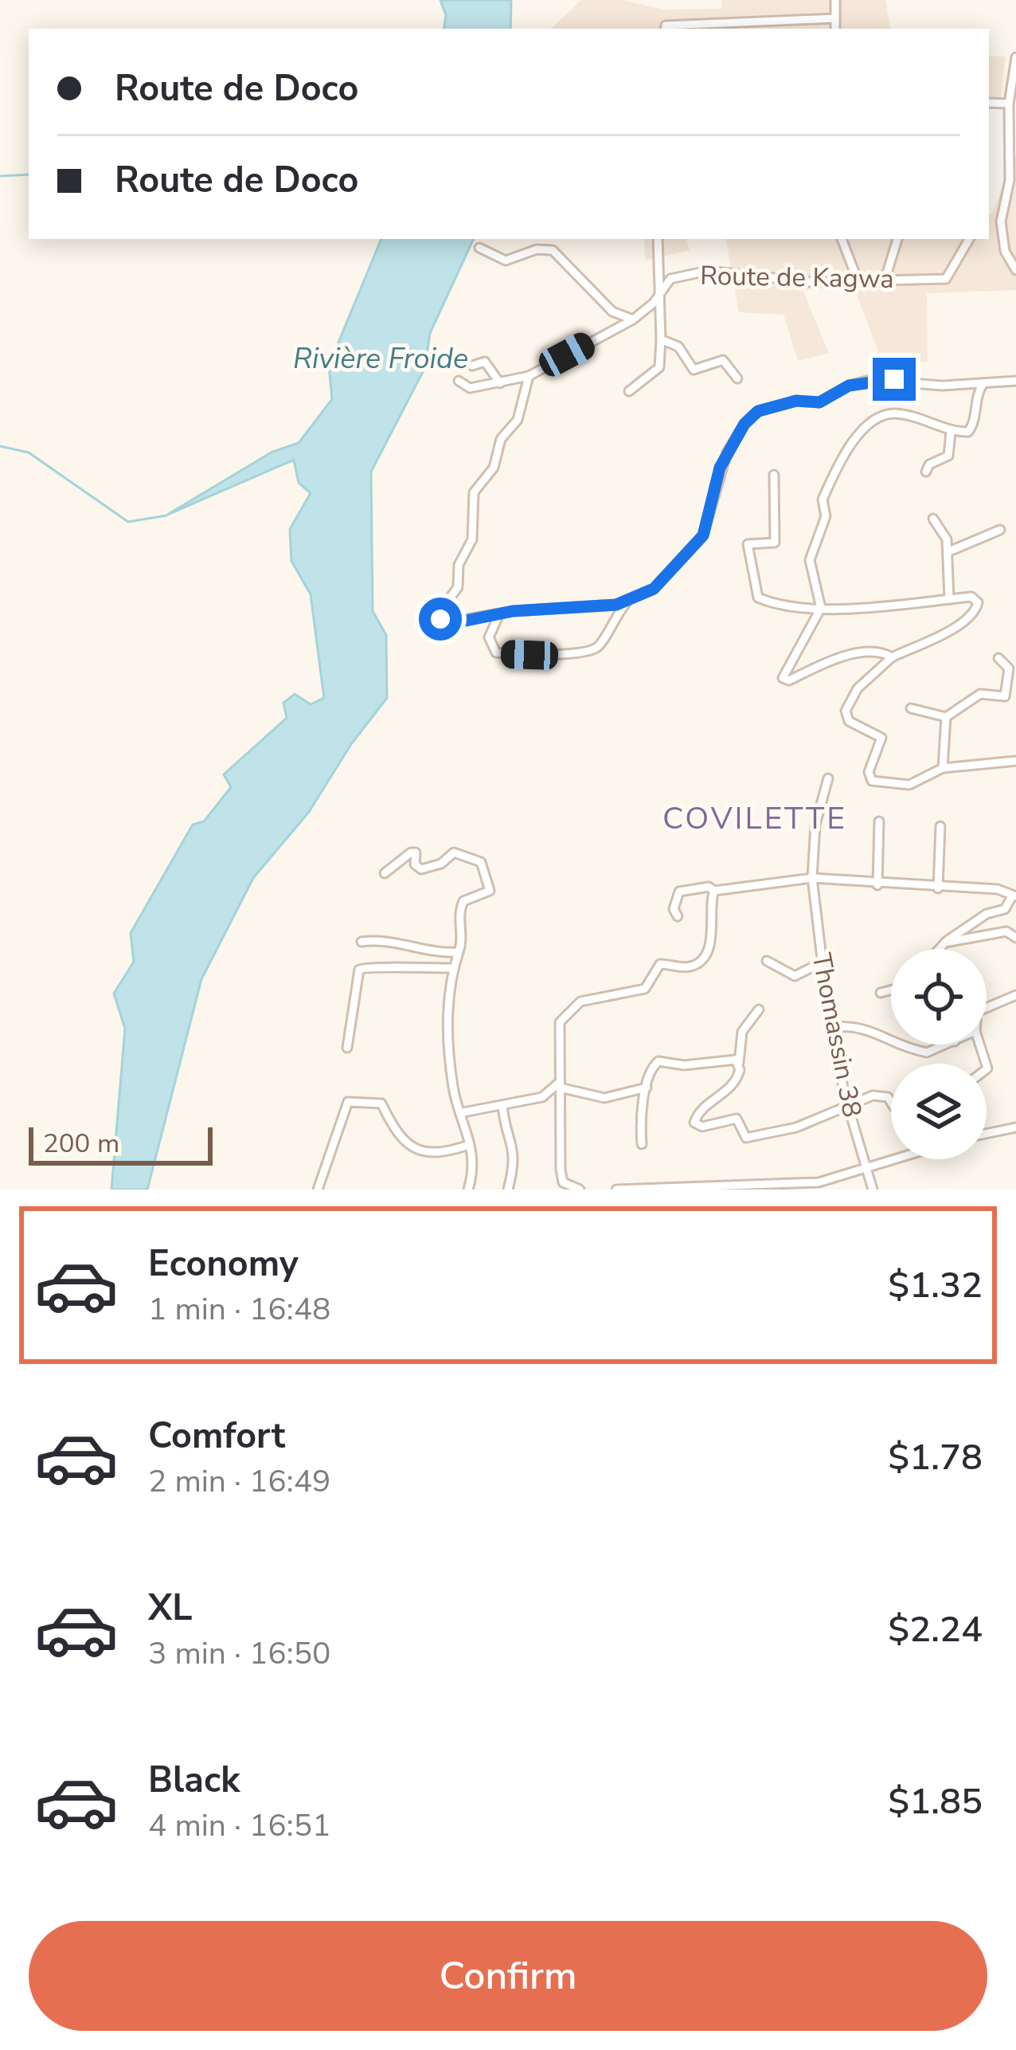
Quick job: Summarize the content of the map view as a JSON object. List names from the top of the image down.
{
  "streets": {
    "street": ["Route de Kagwa", "Thomassin 38"]
  },
  "districts": ["COVILETTE"],
  "water": ["Rivière Froide"],
  "scale_bar": "200 m",
  "page": {
    "banner": ["Route de Doco", "Route de Doco"],
    "scale": "200 m",
    "list": [
      {
        "name": "Economy",
        "note": "1 min · 16:48",
        "value": "$1.32"
      },
      {
        "name": "Comfort",
        "note": "2 min · 16:49",
        "value": "$1.78"
      },
      {
        "name": "XL",
        "note": "3 min · 16:50",
        "value": "$2.24"
      },
      {
        "name": "Black",
        "note": "4 min · 16:51",
        "value": "$1.85"
      }
    ],
    "buttons": "Confirm"
  }
}
